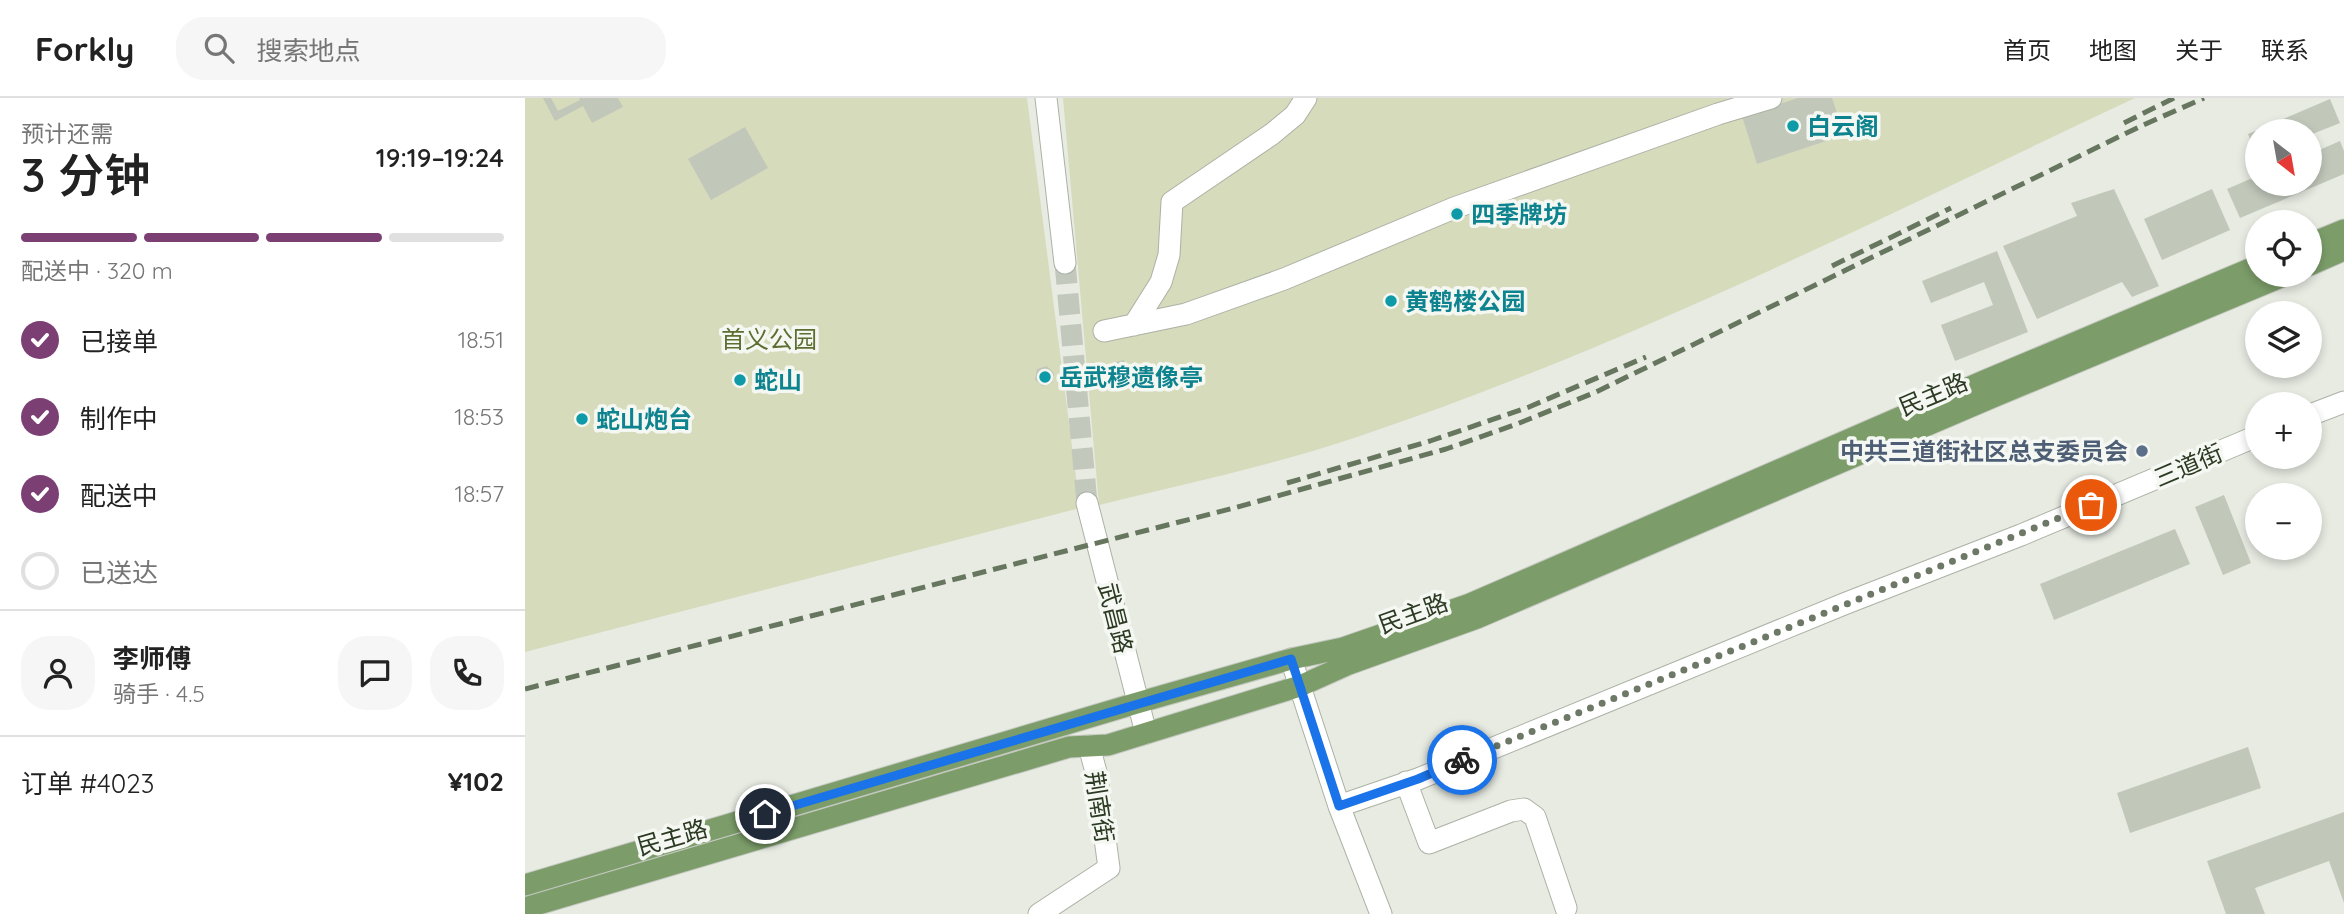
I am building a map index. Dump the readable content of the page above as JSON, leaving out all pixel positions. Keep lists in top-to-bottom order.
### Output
{
  "streets": {
    "main road": ["民主路"],
    "street": ["三道街", "武昌路", "荆南街"]
  },
  "crossings": [
    ["民主路", "武昌路"],
    ["民主路", "荆南街"]
  ],
  "parks": ["首义公园"],
  "places": [
    "白云阁",
    "四季牌坊",
    "黄鹤楼公园",
    "岳武穆遗像亭",
    "蛇山",
    "蛇山炮台",
    "中共三道街社区总支委员会"
  ],
  "north": "bottom right",
  "page": {
    "header": "Forkly",
    "search": "搜索地点",
    "nav": [
      "首页",
      "地图",
      "关于",
      "联系"
    ],
    "heading": ["3 分钟", "预计还需", "19:19–19:24"],
    "panel": [
      "李师傅",
      "骑手 · 4.5",
      "订单 #4023",
      "¥102"
    ],
    "map_buttons": ["+", "−"],
    "bar": "配送中 · 320 m",
    "list": [
      ["已接单", "18:51"],
      ["制作中", "18:53"],
      ["配送中", "18:57"],
      "已送达"
    ]
  }
}
